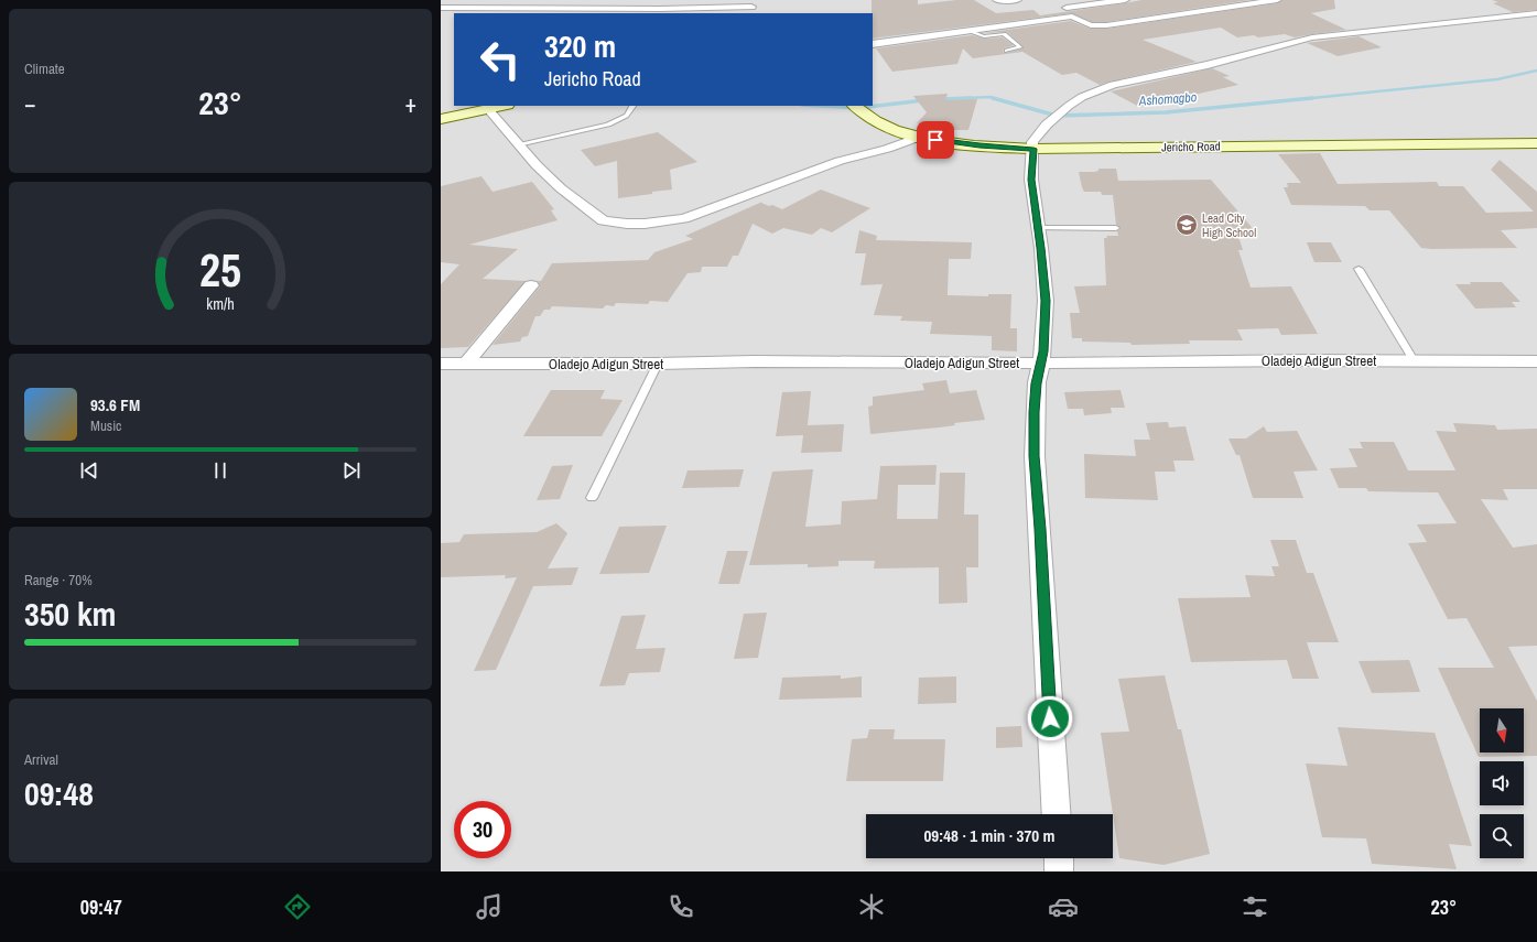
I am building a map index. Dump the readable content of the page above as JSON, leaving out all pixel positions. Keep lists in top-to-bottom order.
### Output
{
  "streets": {
    "street": ["Jericho Road", "Oladejo Adigun Street"]
  },
  "water": ["Ashomagbo"],
  "places": {
    "school or university": ["Lead City High School"]
  },
  "north": "bottom",
  "page": {
    "tile": [
      "Climate",
      ["Range · 70%", "350 km"],
      ["Arrival", "09:48"]
    ],
    "turn": ["320 m", "Jericho Road"],
    "heat": ["−", "23°", "+"],
    "song": ["93.6 FM", "Music"],
    "limit": "30",
    "trip": "09:48 · 1 min · 370 m",
    "tabs": ["09:47", "23°"],
    "gauge": ["25", "km/h"]
  }
}
